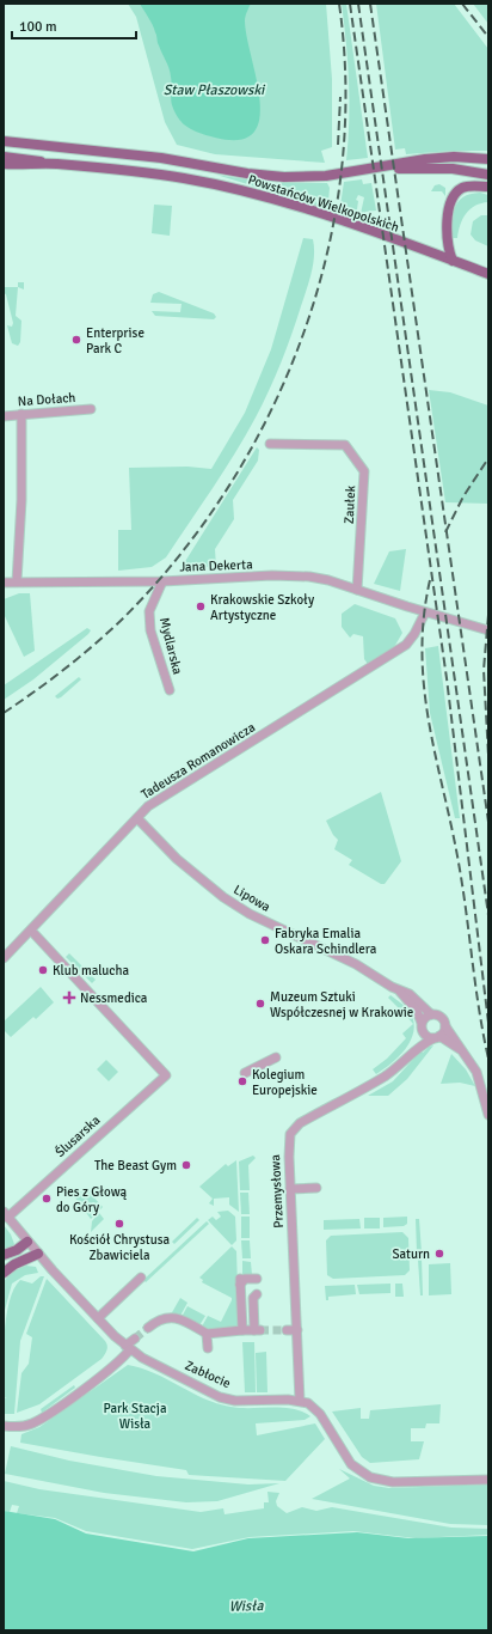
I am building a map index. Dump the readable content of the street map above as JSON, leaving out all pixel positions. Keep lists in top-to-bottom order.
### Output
{
  "streets": {
    "main road": ["Powstańców Wielkopolskich"],
    "street": [
      "Na Dołach",
      "Zaułek",
      "Jana Dekerta",
      "Mydlarska",
      "Tadeusza Romanowicza",
      "Lipowa",
      "Ślusarska",
      "Przemysłowa",
      "Zabłocie"
    ]
  },
  "crossings": [
    ["Zaułek", "Jana Dekerta"],
    ["Jana Dekerta", "Mydlarska"],
    ["Jana Dekerta", "Tadeusza Romanowicza"],
    ["Tadeusza Romanowicza", "Lipowa"],
    ["Lipowa", "Przemysłowa"],
    ["Ślusarska", "Zabłocie"],
    ["Przemysłowa", "Zabłocie"]
  ],
  "water": ["Staw Płaszowski", "Wisła"],
  "parks": ["Park Stacja Wisła"],
  "places": {
    "other": [
      "Enterprise Park C",
      "Krakowskie Szkoły Artystyczne",
      "Fabryka Emalia Oskara Schindlera",
      "Klub malucha",
      "Muzeum Sztuki Współczesnej w Krakowie",
      "Kolegium Europejskie",
      "The Beast Gym",
      "Pies z Głową do Góry",
      "Kościół Chrystusa Zbawiciela",
      "Saturn"
    ],
    "health": ["Nessmedica"]
  },
  "scale_bar": "100 m"
}
